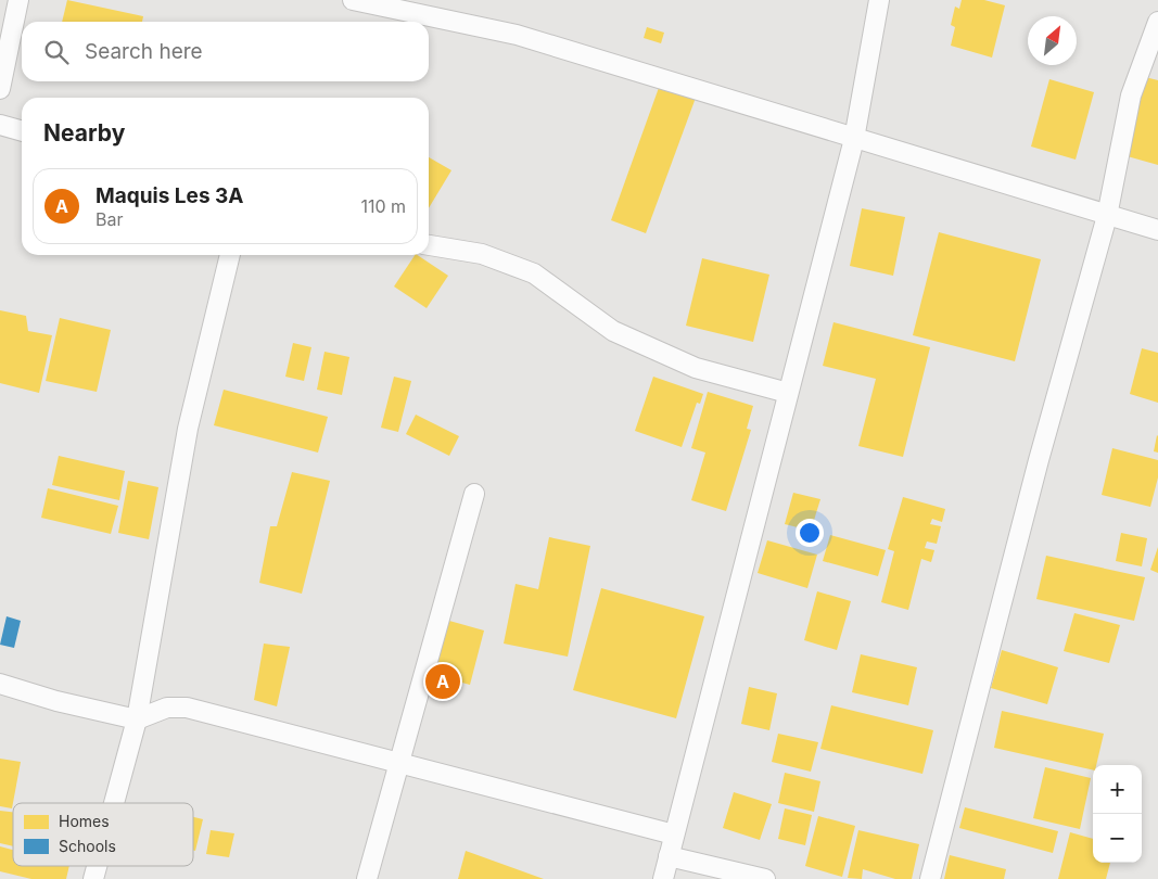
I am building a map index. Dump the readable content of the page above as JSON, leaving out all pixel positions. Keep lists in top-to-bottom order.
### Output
{
  "legend": ["Homes", "Schools"],
  "north": "top right",
  "page": {
    "search": "Search here",
    "heading": "Nearby",
    "list": [
      {
        "mark": "A",
        "name": "Maquis Les 3A",
        "note": "Bar",
        "value": "110 m"
      }
    ],
    "pins": "A",
    "map_buttons": ["+", "−"]
  }
}
